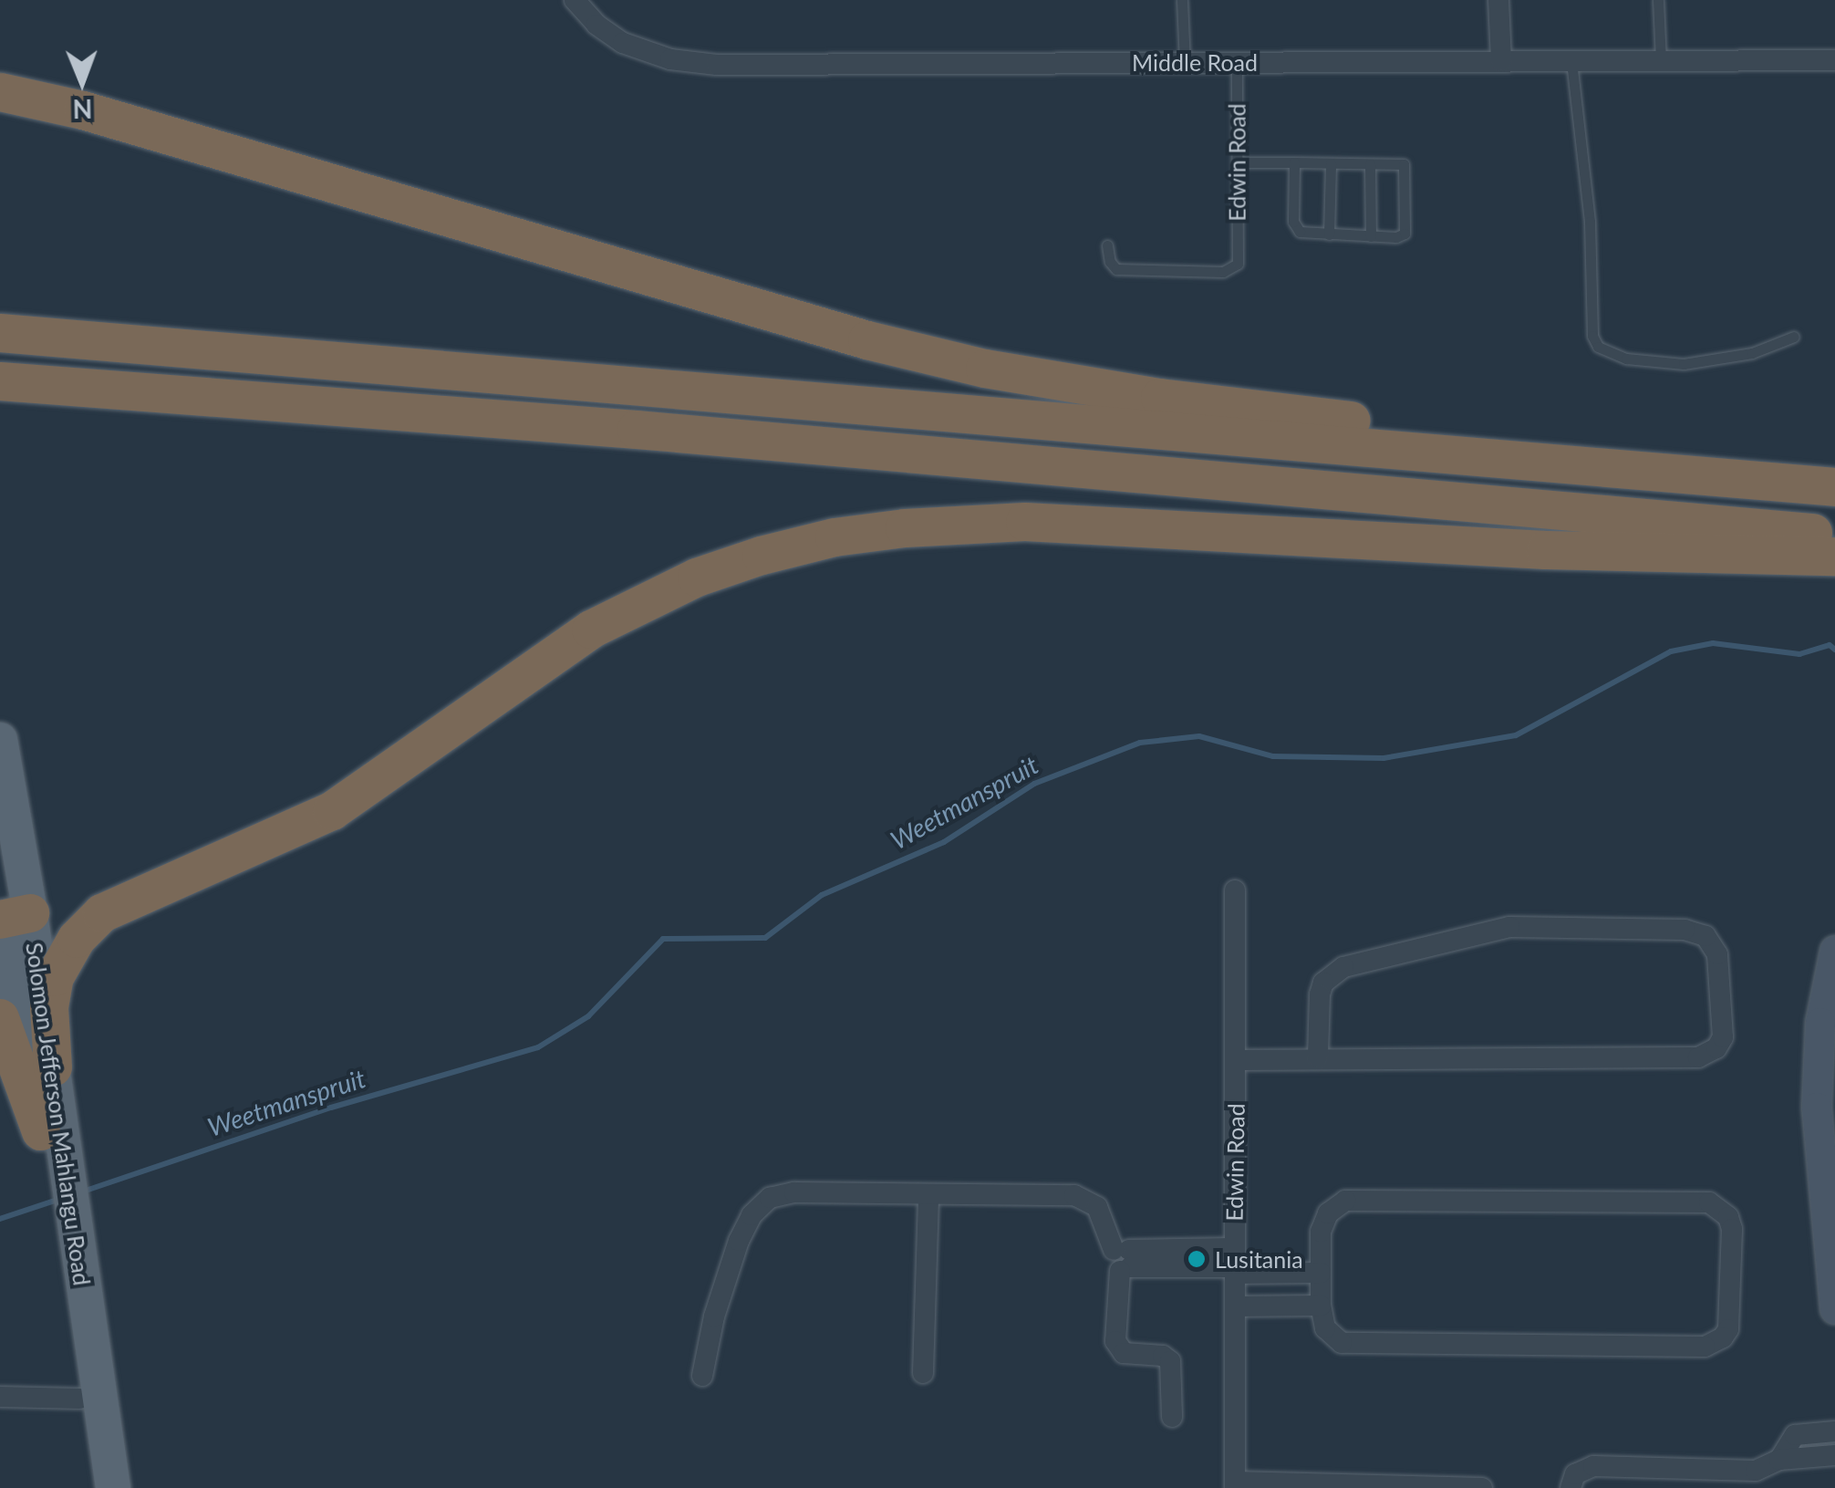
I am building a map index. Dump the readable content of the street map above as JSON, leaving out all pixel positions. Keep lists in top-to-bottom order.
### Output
{
  "streets": {
    "main road": ["Solomon Jefferson Mahlangu Road"],
    "street": ["Middle Road", "Edwin Road"]
  },
  "crossings": [
    ["Middle Road", "Edwin Road"]
  ],
  "water": ["Weetmanspruit"],
  "places": ["Lusitania"],
  "north": "bottom"
}
